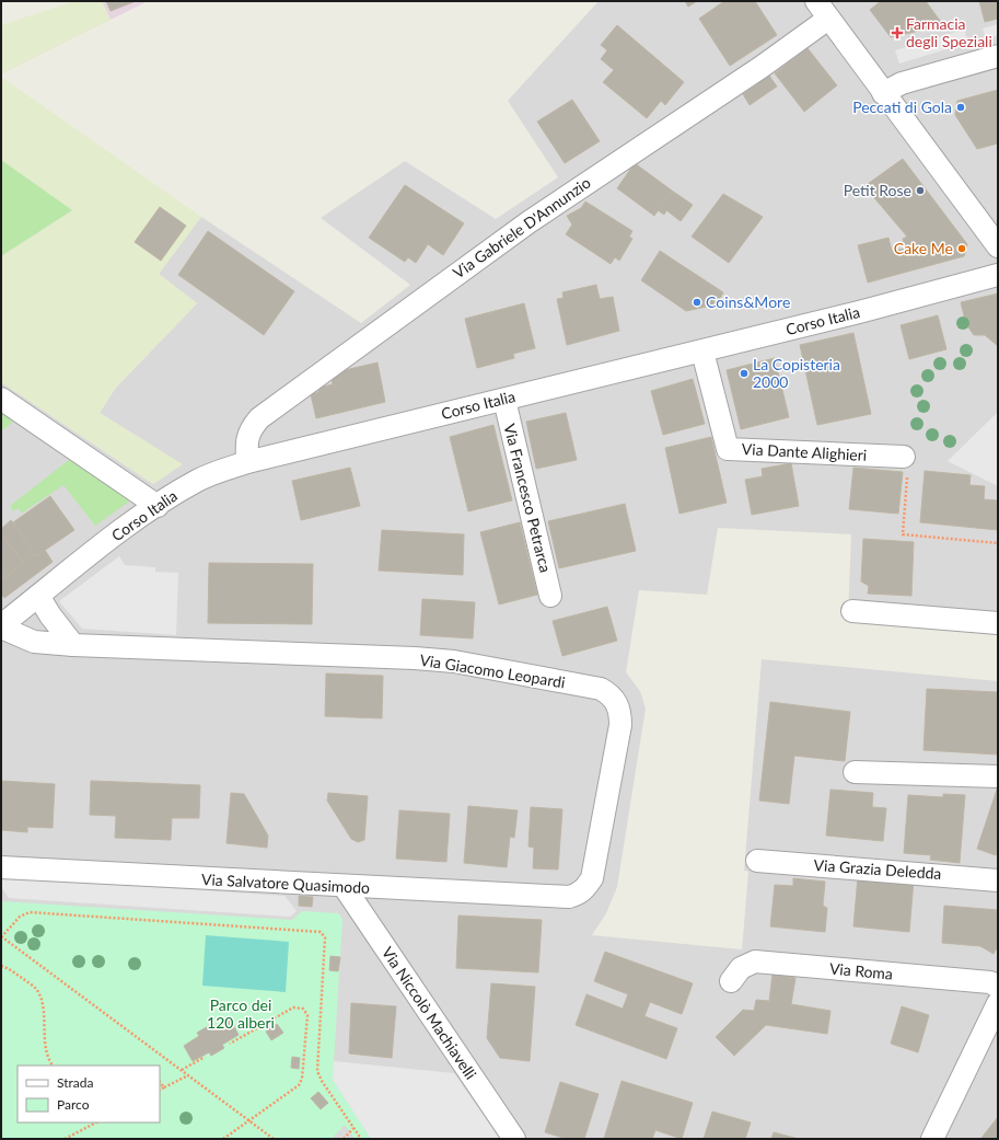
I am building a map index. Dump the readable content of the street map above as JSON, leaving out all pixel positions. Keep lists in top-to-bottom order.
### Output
{
  "streets": {
    "street": [
      "Via Gabriele D'Annunzio",
      "Corso Italia",
      "Via Dante Alighieri",
      "Via Francesco Petrarca",
      "Via Giacomo Leopardi",
      "Via Grazia Deledda",
      "Via Salvatore Quasimodo",
      "Via Roma",
      "Via Niccolò Machiavelli"
    ]
  },
  "crossings": [
    ["Via Gabriele D'Annunzio", "Corso Italia"],
    ["Corso Italia", "Via Dante Alighieri"],
    ["Corso Italia", "Via Francesco Petrarca"],
    ["Corso Italia", "Via Giacomo Leopardi"],
    ["Via Giacomo Leopardi", "Via Salvatore Quasimodo"],
    ["Via Salvatore Quasimodo", "Via Niccolò Machiavelli"]
  ],
  "parks": ["Parco dei 120 alberi"],
  "places": {
    "health": ["Farmacia degli Speziali"],
    "other": [
      "Peccati di Gola",
      "Petit Rose",
      "Cake Me",
      "Coins&More",
      "La Copisteria 2000"
    ]
  },
  "legend": ["Strada", "Parco"]
}
